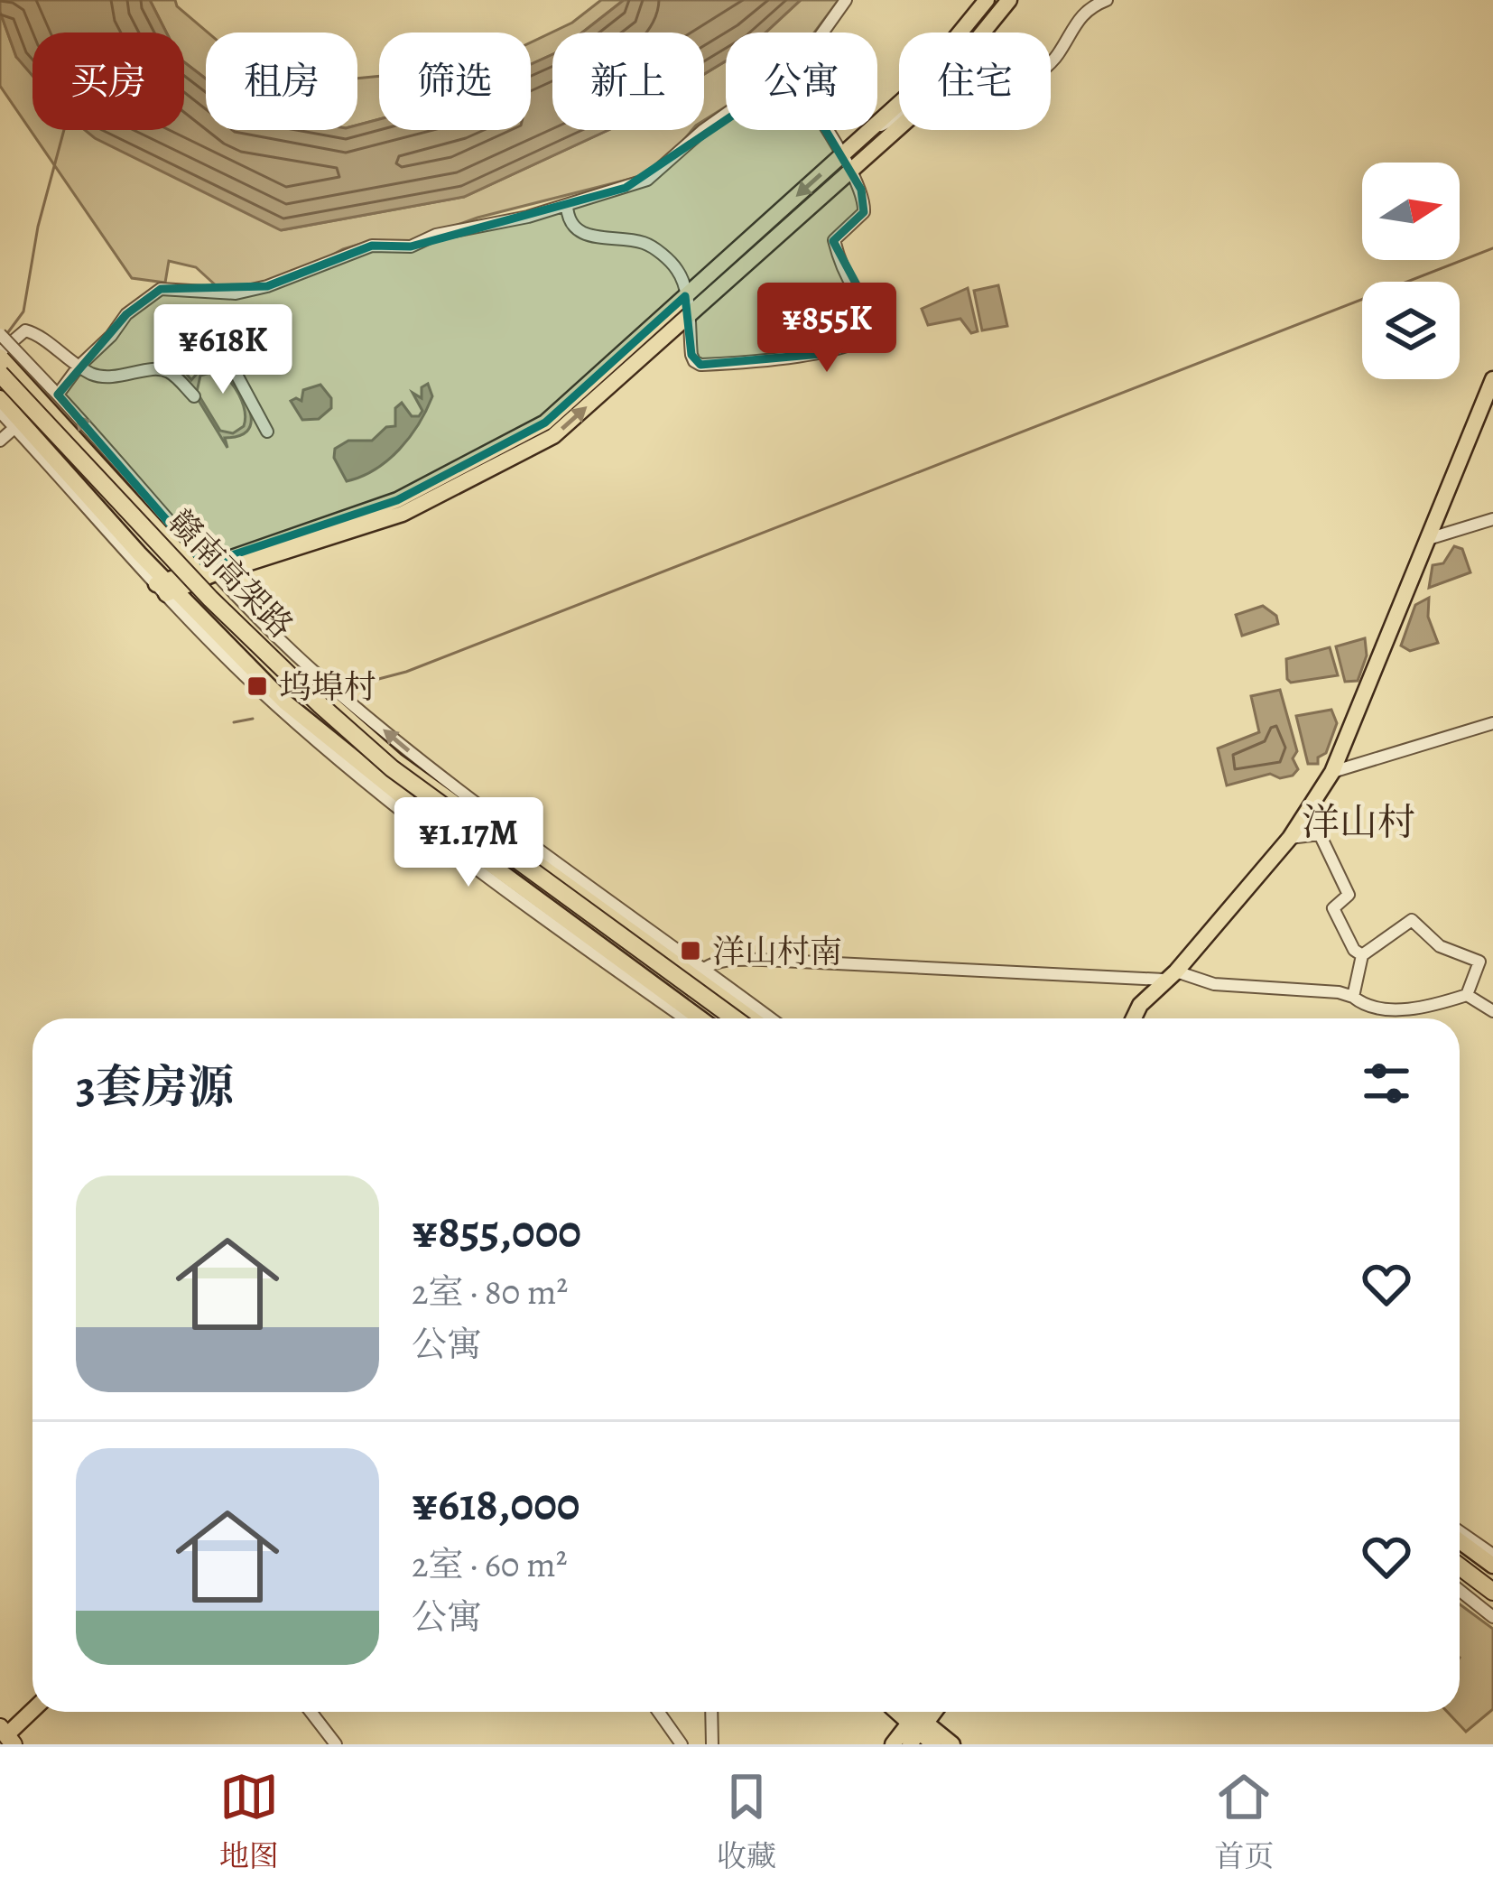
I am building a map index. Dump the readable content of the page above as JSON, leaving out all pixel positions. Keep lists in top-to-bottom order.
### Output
{
  "streets": {
    "highway": ["赣南高架路"]
  },
  "districts": ["洋山村"],
  "places": {
    "transit": ["坞埠村", "洋山村南"]
  },
  "north": "right",
  "page": {
    "chip": [
      "买房",
      "租房",
      "筛选",
      "新上",
      "公寓",
      "住宅"
    ],
    "price": ["¥855K", "¥618K", "¥1.17M"],
    "heading": "3套房源",
    "list": [
      {
        "name": "¥855,000",
        "note": "2室 · 80 m² · 公寓"
      },
      {
        "name": "¥618,000",
        "note": "2室 · 60 m² · 公寓"
      }
    ],
    "tabs": ["地图", "收藏", "首页"]
  }
}
